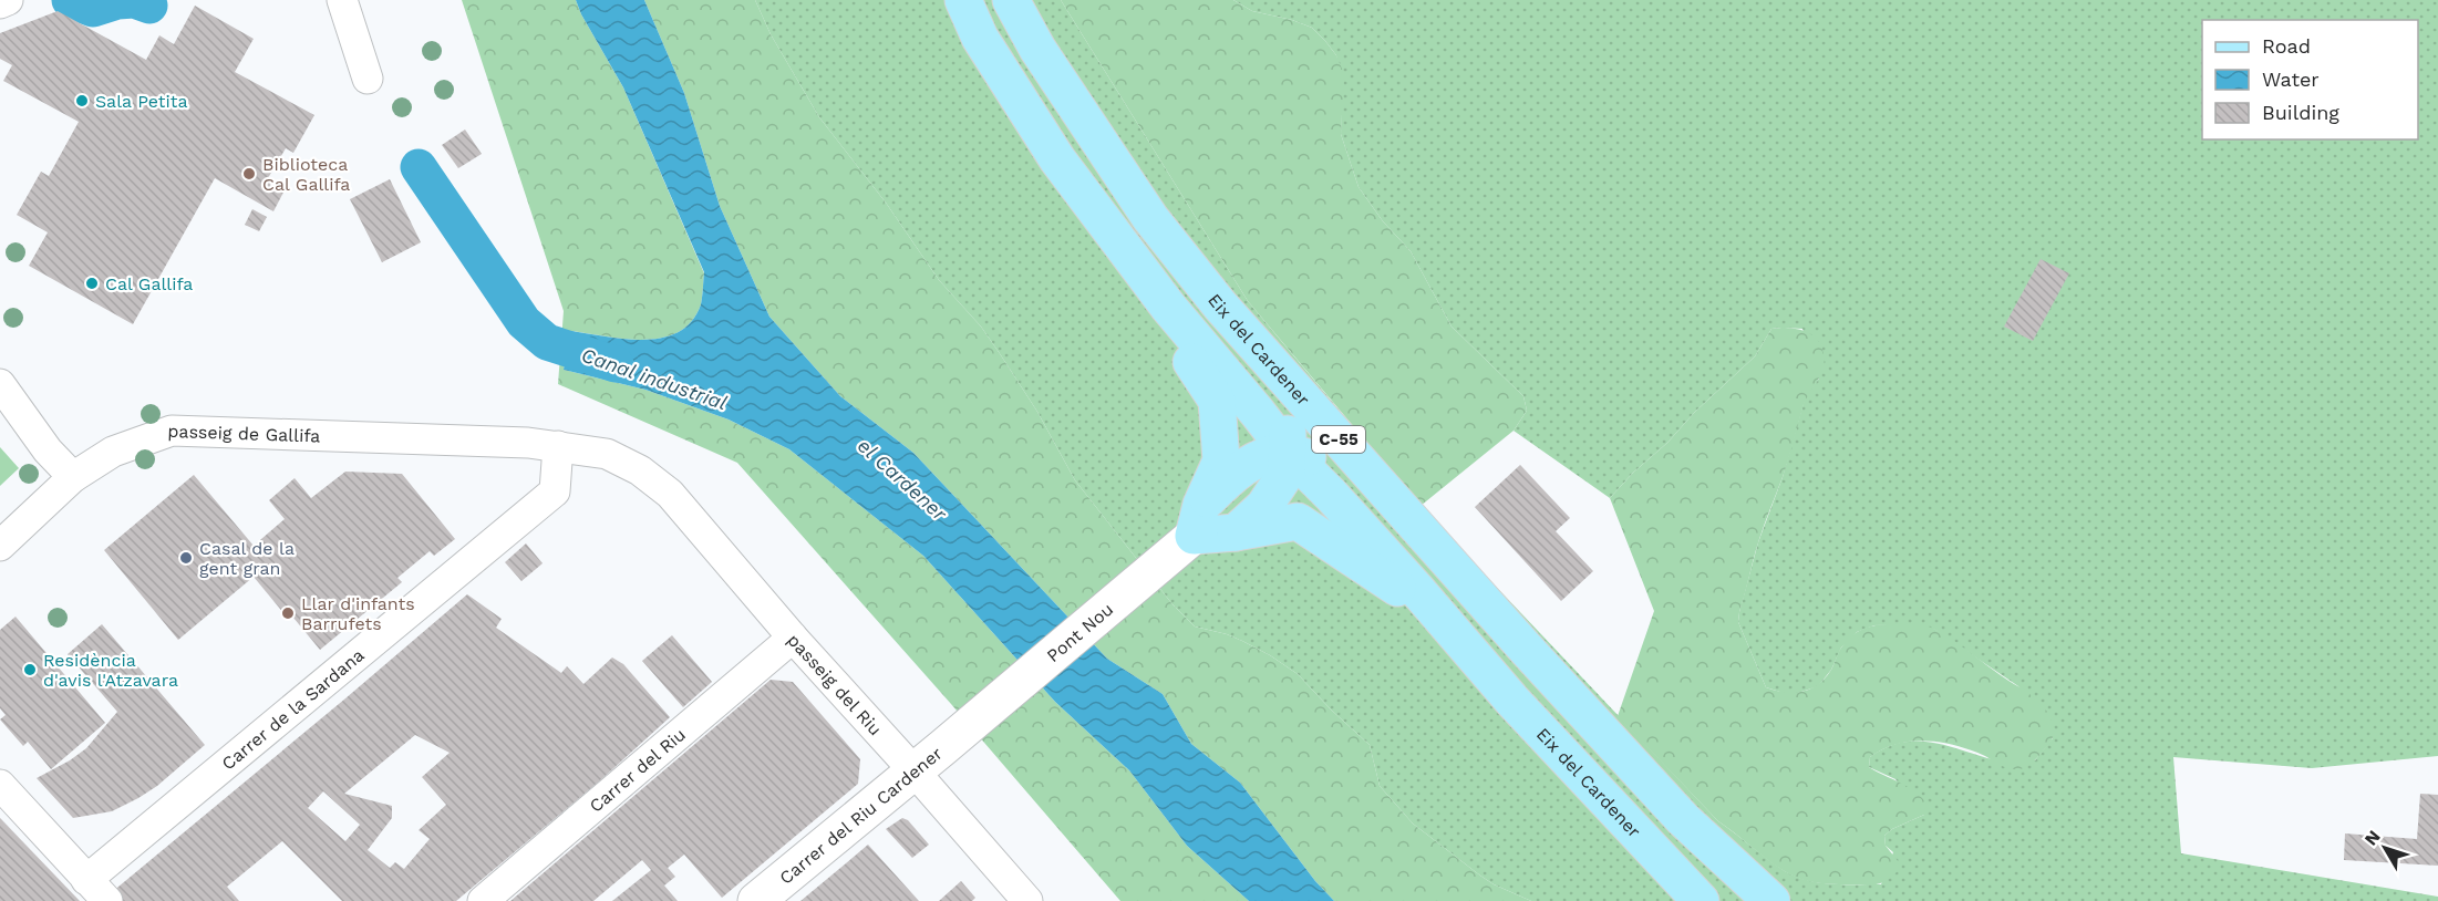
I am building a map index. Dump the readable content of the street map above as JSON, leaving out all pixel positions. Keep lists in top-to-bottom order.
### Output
{
  "streets": {
    "main road": ["Eix del Cardener", "C-55"],
    "street": [
      "passeig de Gallifa",
      "Pont Nou",
      "passeig del Riu",
      "Carrer de la Sardana",
      "Carrer del Riu",
      "Carrer del Riu Cardener"
    ]
  },
  "crossings": [
    ["Eix del Cardener", "C-55"],
    ["Eix del Cardener", "Pont Nou"],
    ["passeig de Gallifa", "passeig del Riu"],
    ["passeig de Gallifa", "Carrer de la Sardana"],
    ["C-55", "Pont Nou"],
    ["Pont Nou", "Carrer del Riu Cardener"],
    ["passeig del Riu", "Carrer de la Sardana"],
    ["passeig del Riu", "Carrer del Riu"],
    ["passeig del Riu", "Carrer del Riu Cardener"]
  ],
  "water": ["Canal industrial", "el Cardener"],
  "places": [
    "Sala Petita",
    "Biblioteca Cal Gallifa",
    "Cal Gallifa",
    "Casal de la gent gran",
    "Llar d'infants Barrufets",
    "Residència d'avis l'Atzavara"
  ],
  "legend": ["Road", "Water", "Building"],
  "north": "top left"
}
